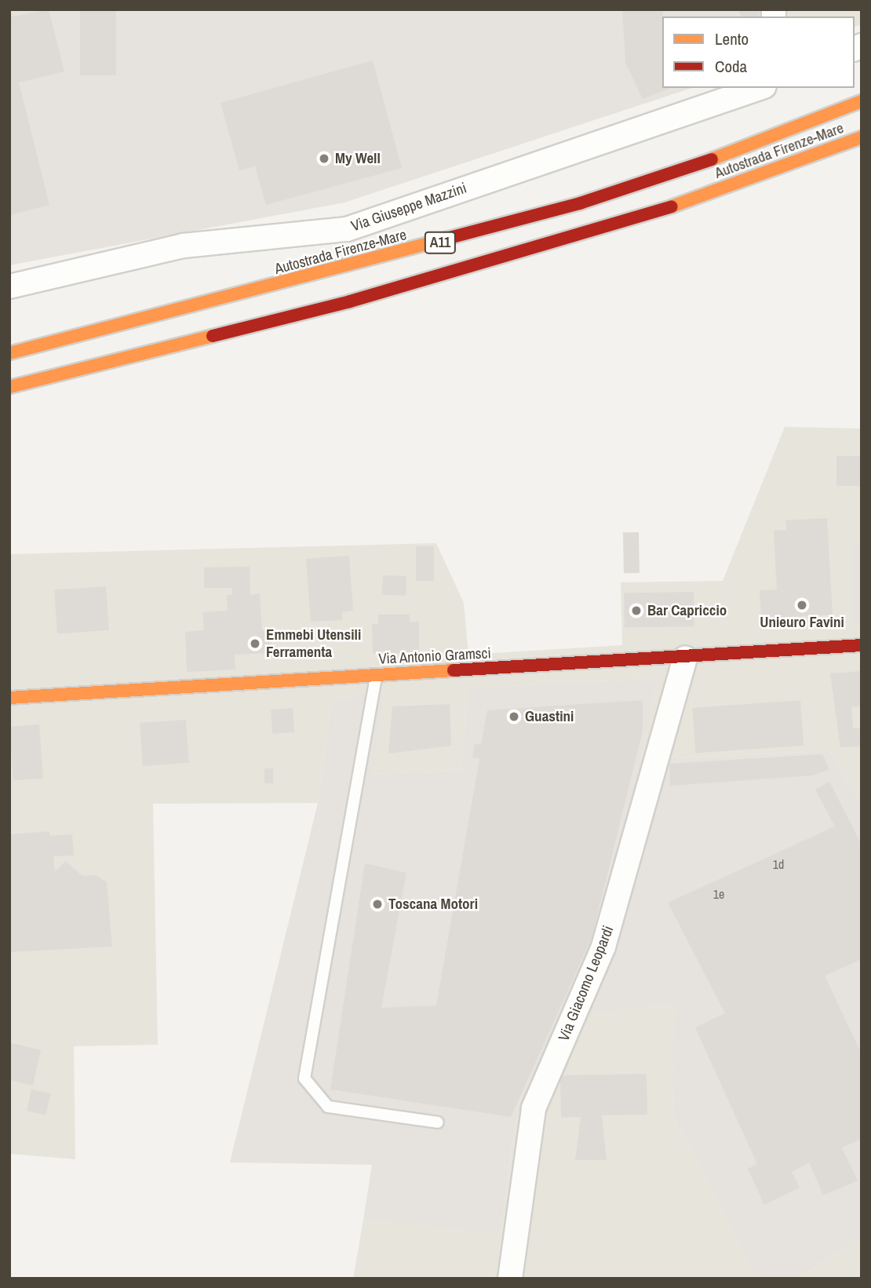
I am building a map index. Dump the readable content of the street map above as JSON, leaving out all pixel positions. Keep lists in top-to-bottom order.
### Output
{
  "streets": {
    "main road": ["Autostrada Firenze-Mare", "A11", "Via Antonio Gramsci"],
    "street": ["Via Giuseppe Mazzini", "Via Giacomo Leopardi"]
  },
  "crossings": [
    ["Via Antonio Gramsci", "Via Giacomo Leopardi"]
  ],
  "places": [
    "My Well",
    "Unieuro Favini",
    "Bar Capriccio",
    "Emmebi Utensili Ferramenta",
    "Guastini",
    "Toscana Motori"
  ],
  "house_numbers": ["1d", "1e"],
  "legend": ["Lento", "Coda"]
}
